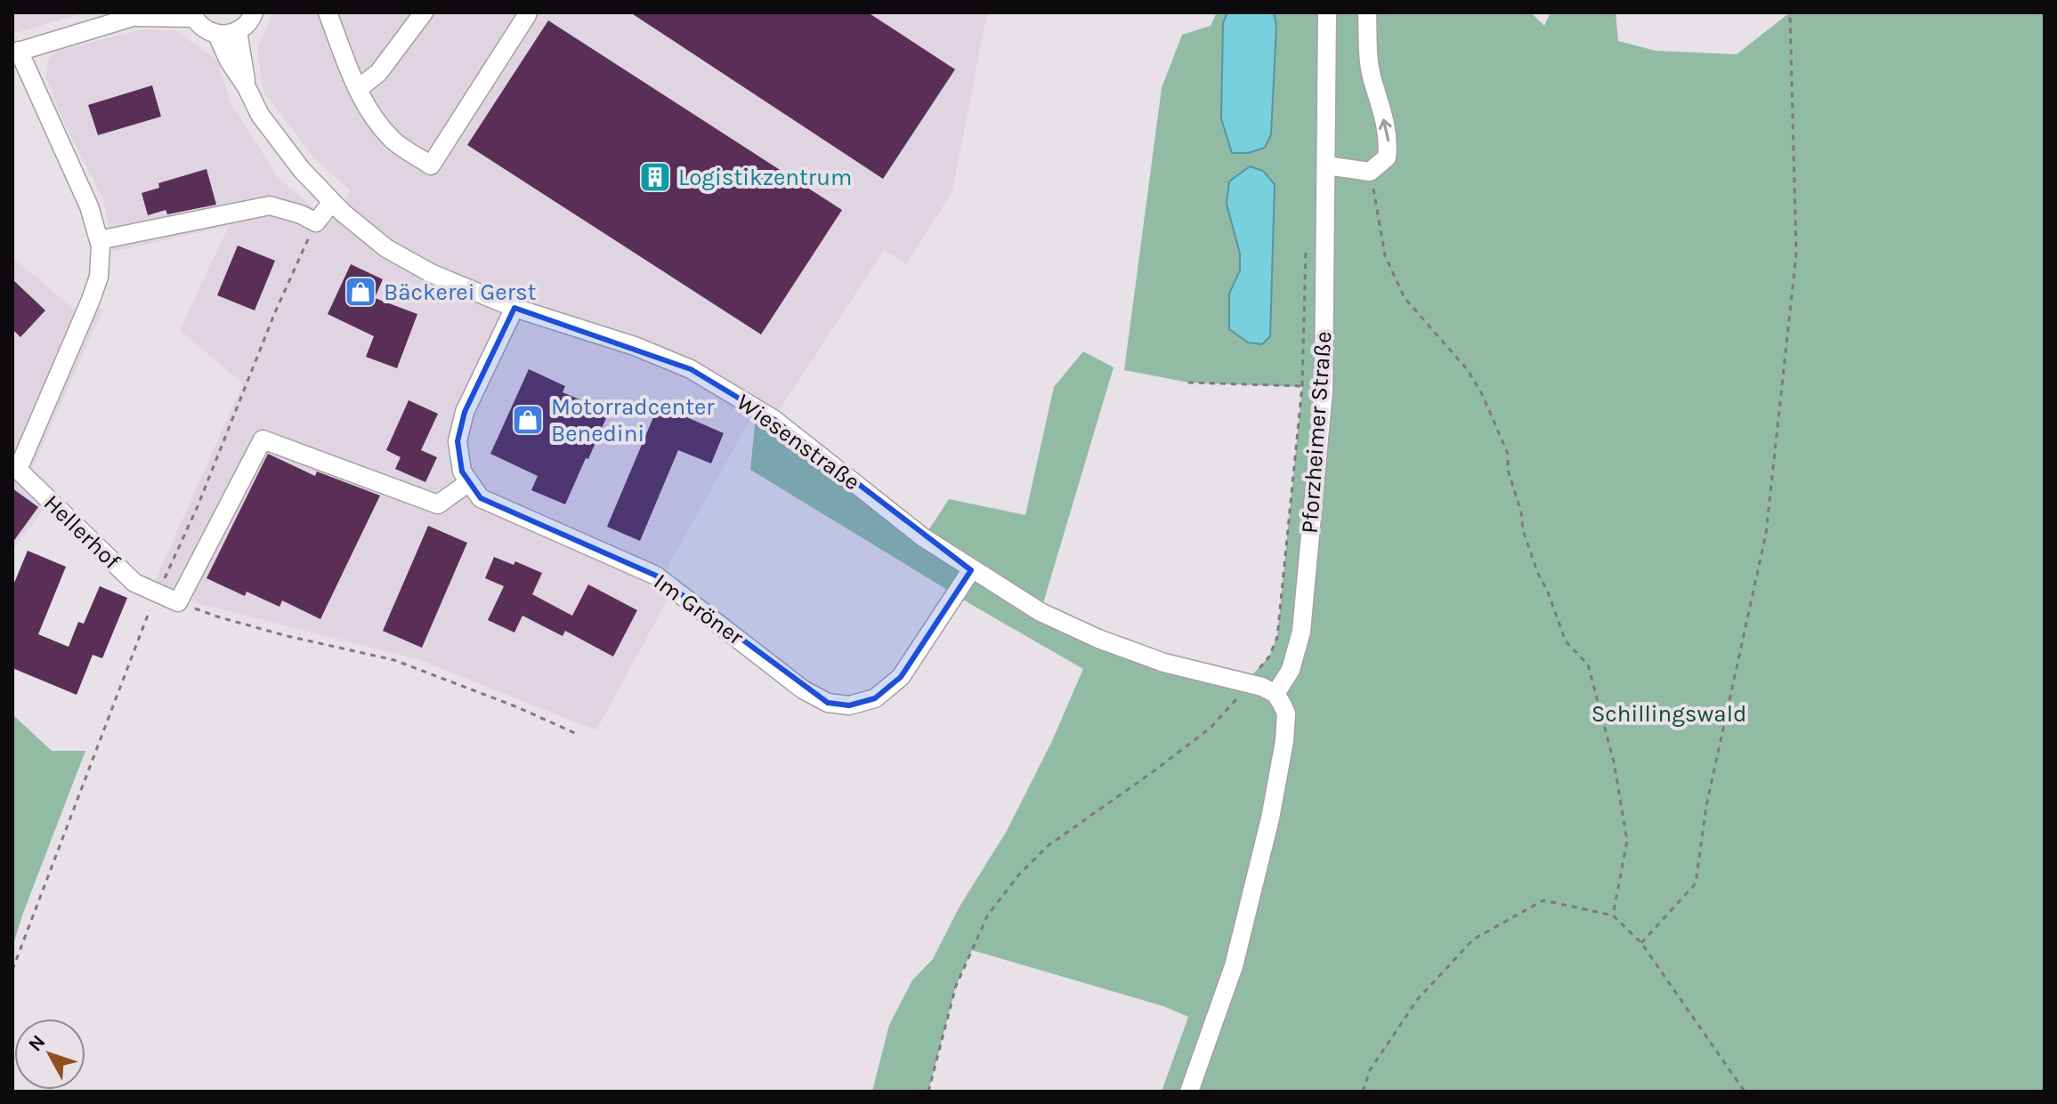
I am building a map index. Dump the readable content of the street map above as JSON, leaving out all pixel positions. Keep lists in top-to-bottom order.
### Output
{
  "streets": {
    "street": [
      "Pforzheimer Straße",
      "Wiesenstraße",
      "Hellerhof",
      "Im Gröner"
    ]
  },
  "crossings": [
    ["Pforzheimer Straße", "Wiesenstraße"],
    ["Wiesenstraße", "Im Gröner"]
  ],
  "parks": ["Schillingswald"],
  "places": {
    "building": ["Logistikzentrum"],
    "shop": ["Bäckerei Gerst", "Motorradcenter Benedini"]
  },
  "north": "top left"
}
